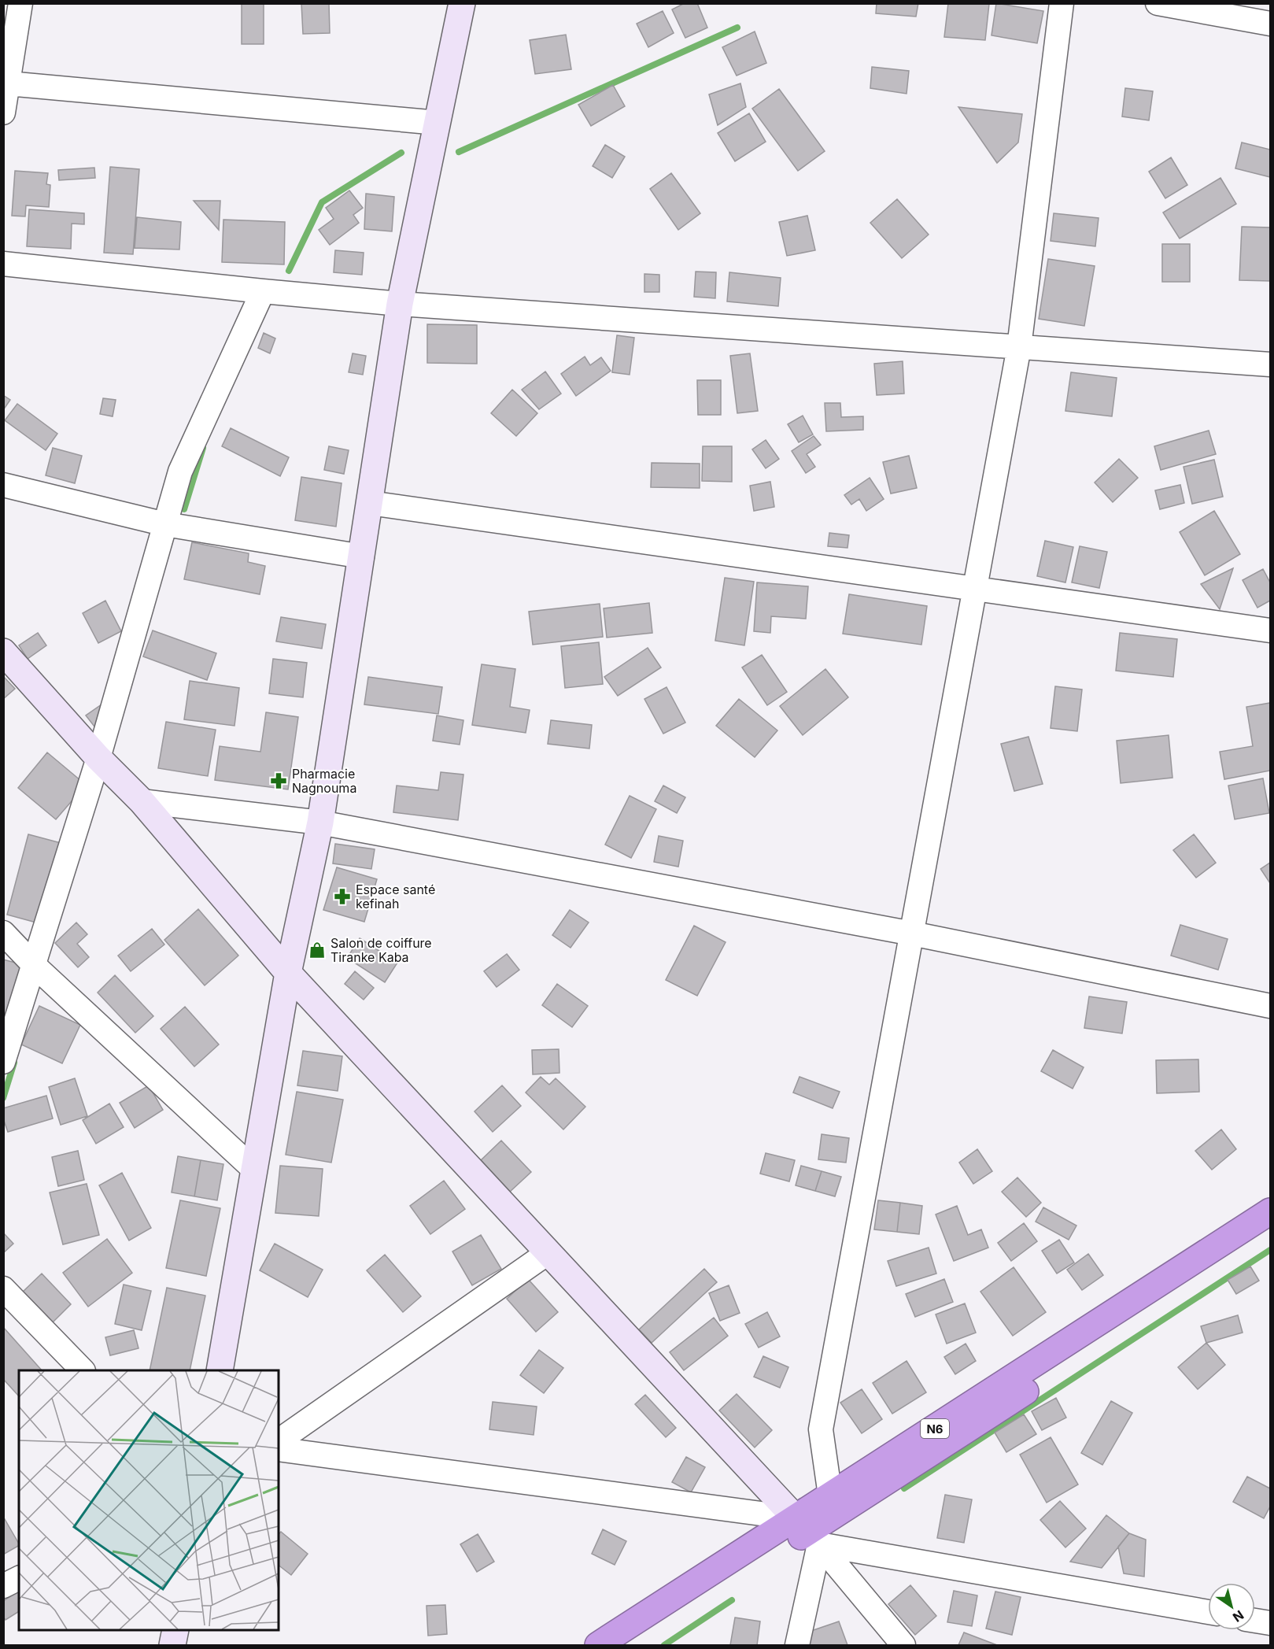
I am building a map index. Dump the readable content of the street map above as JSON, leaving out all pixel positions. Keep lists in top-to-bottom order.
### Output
{
  "streets": {
    "highway": ["N6"]
  },
  "places": {
    "pharmacy": ["Pharmacie Nagnouma", "Espace santé kefinah"],
    "shop": ["Salon de coiffure Tiranke Kaba"]
  },
  "north": "bottom right"
}
